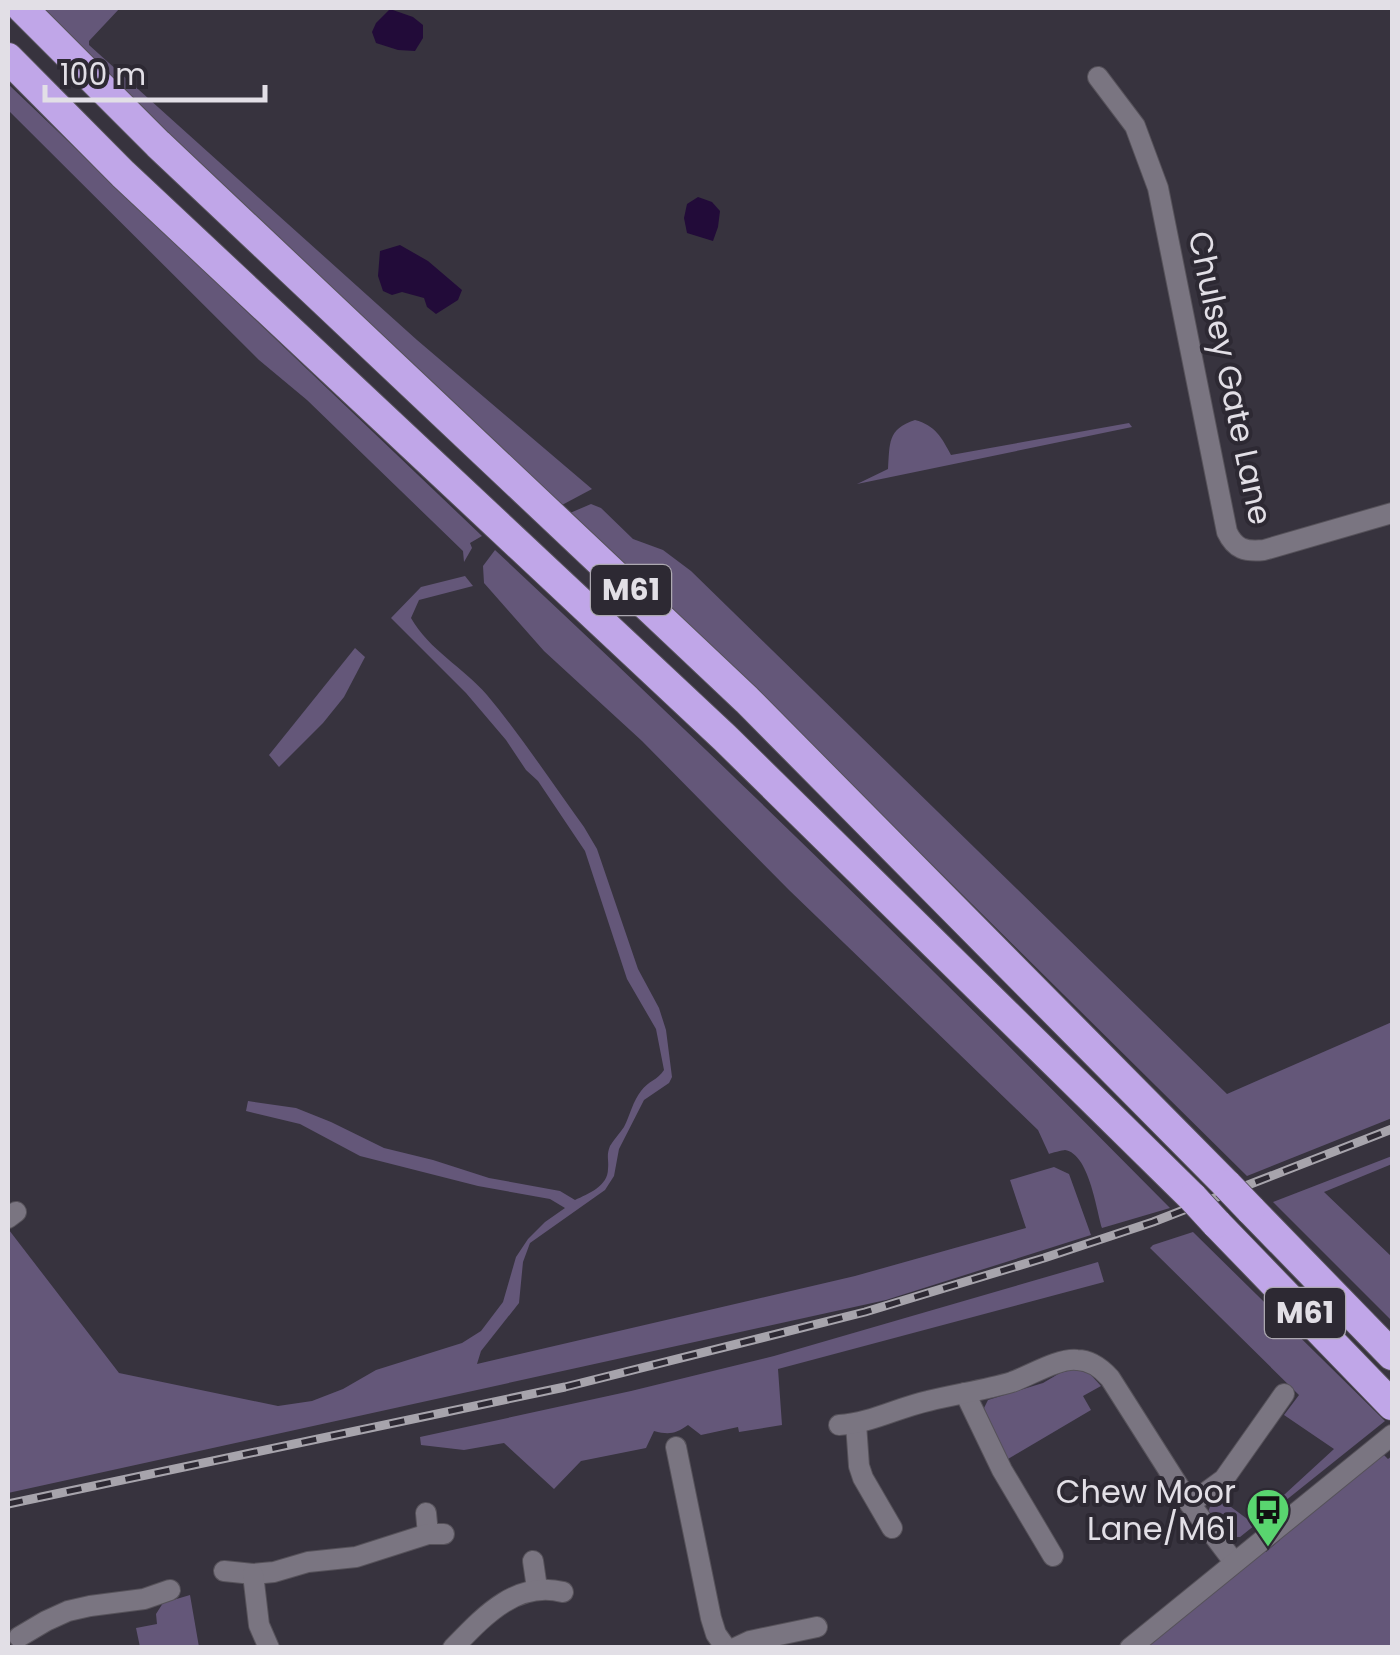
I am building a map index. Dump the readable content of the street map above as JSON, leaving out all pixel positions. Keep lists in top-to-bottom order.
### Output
{
  "streets": {
    "highway": ["M61"],
    "street": ["Chulsey Gate Lane"]
  },
  "places": {
    "bus stop": ["Chew Moor Lane/M61"]
  },
  "scale_bar": "100 m"
}
